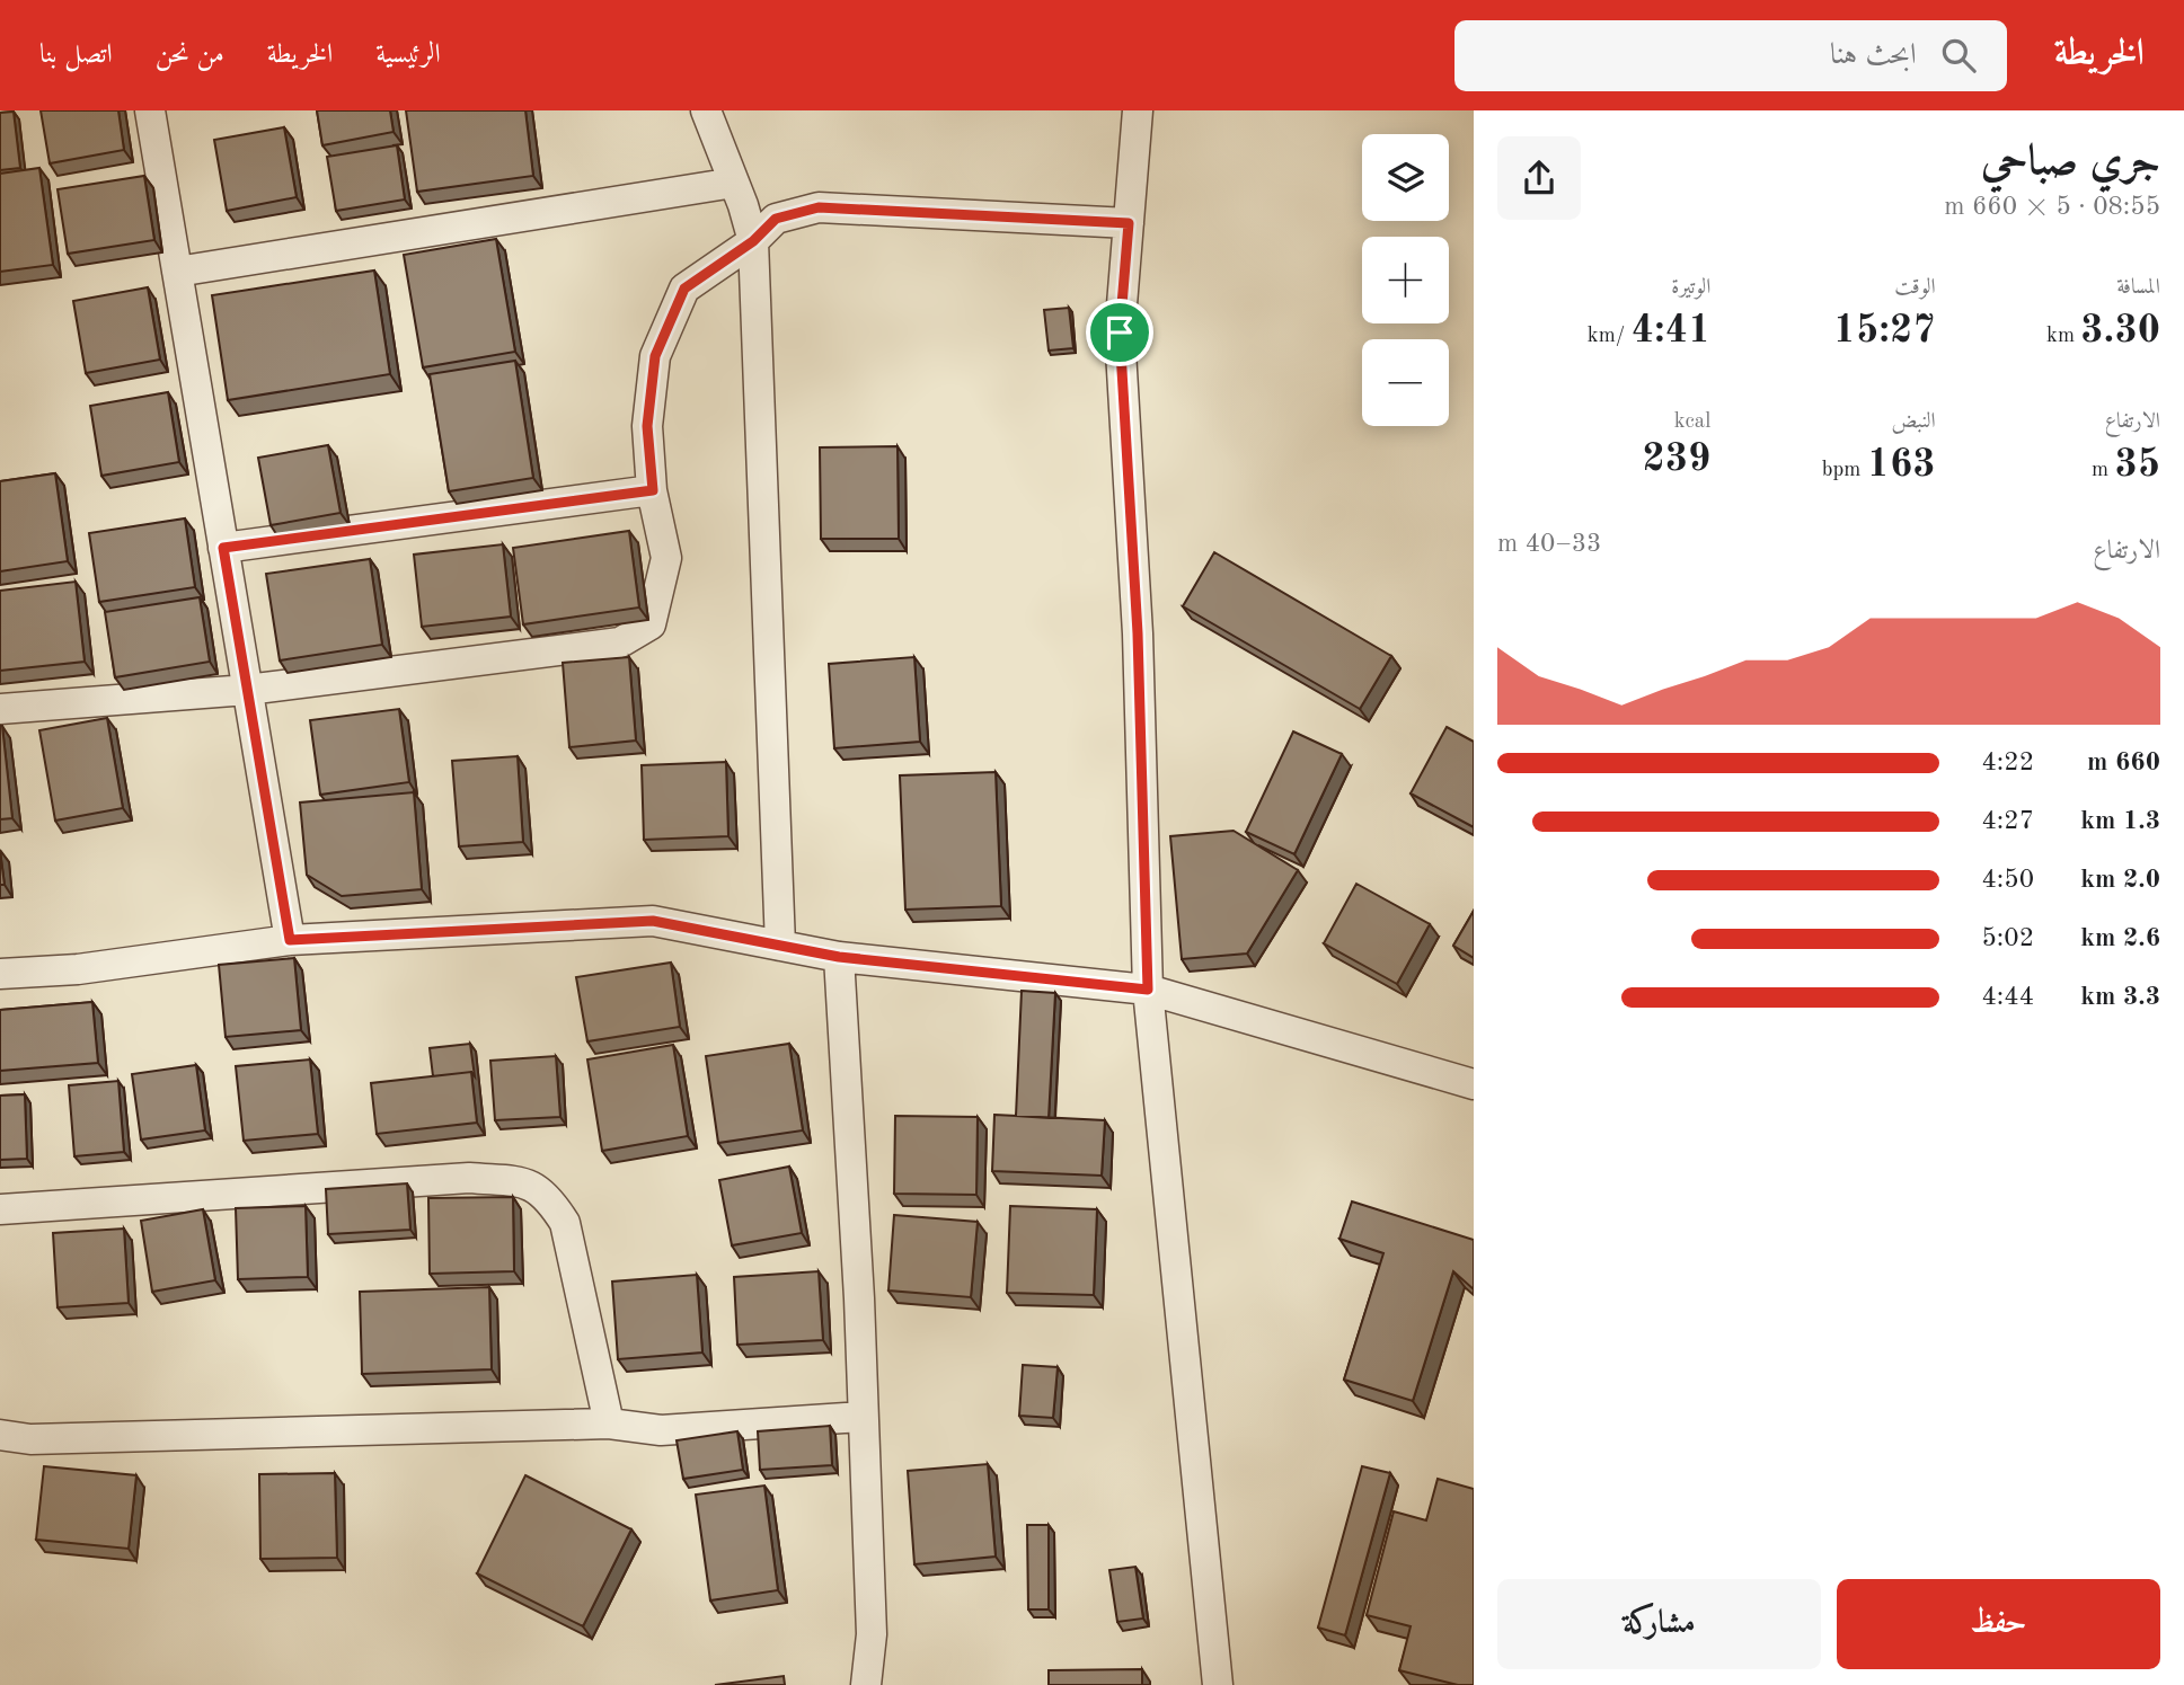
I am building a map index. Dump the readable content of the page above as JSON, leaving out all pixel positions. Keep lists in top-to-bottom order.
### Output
{
  "page": {
    "header": "الخريطة",
    "search": "ابحث هنا",
    "nav": [
      "الرئيسية",
      "الخريطة",
      "من نحن",
      "اتصل بنا"
    ],
    "heading": ["جري صباحي", "08:55 · 5 × 660 m"],
    "map_buttons": ["+", "−"],
    "stats": [
      ["المسافة", "3.30 km"],
      ["الوقت", "15:27"],
      ["الوتيرة", "4:41 /km"],
      ["الارتفاع", "35 m"],
      ["النبض", "163 bpm"],
      ["kcal", "239"]
    ],
    "chart": ["الارتفاع", "33–40 m"],
    "list": [
      {
        "name": "660 m",
        "note": "4:22"
      },
      {
        "name": "1.3 km",
        "note": "4:27"
      },
      {
        "name": "2.0 km",
        "note": "4:50"
      },
      {
        "name": "2.6 km",
        "note": "5:02"
      },
      {
        "name": "3.3 km",
        "note": "4:44"
      }
    ],
    "buttons": ["حفظ", "مشاركة"]
  }
}
